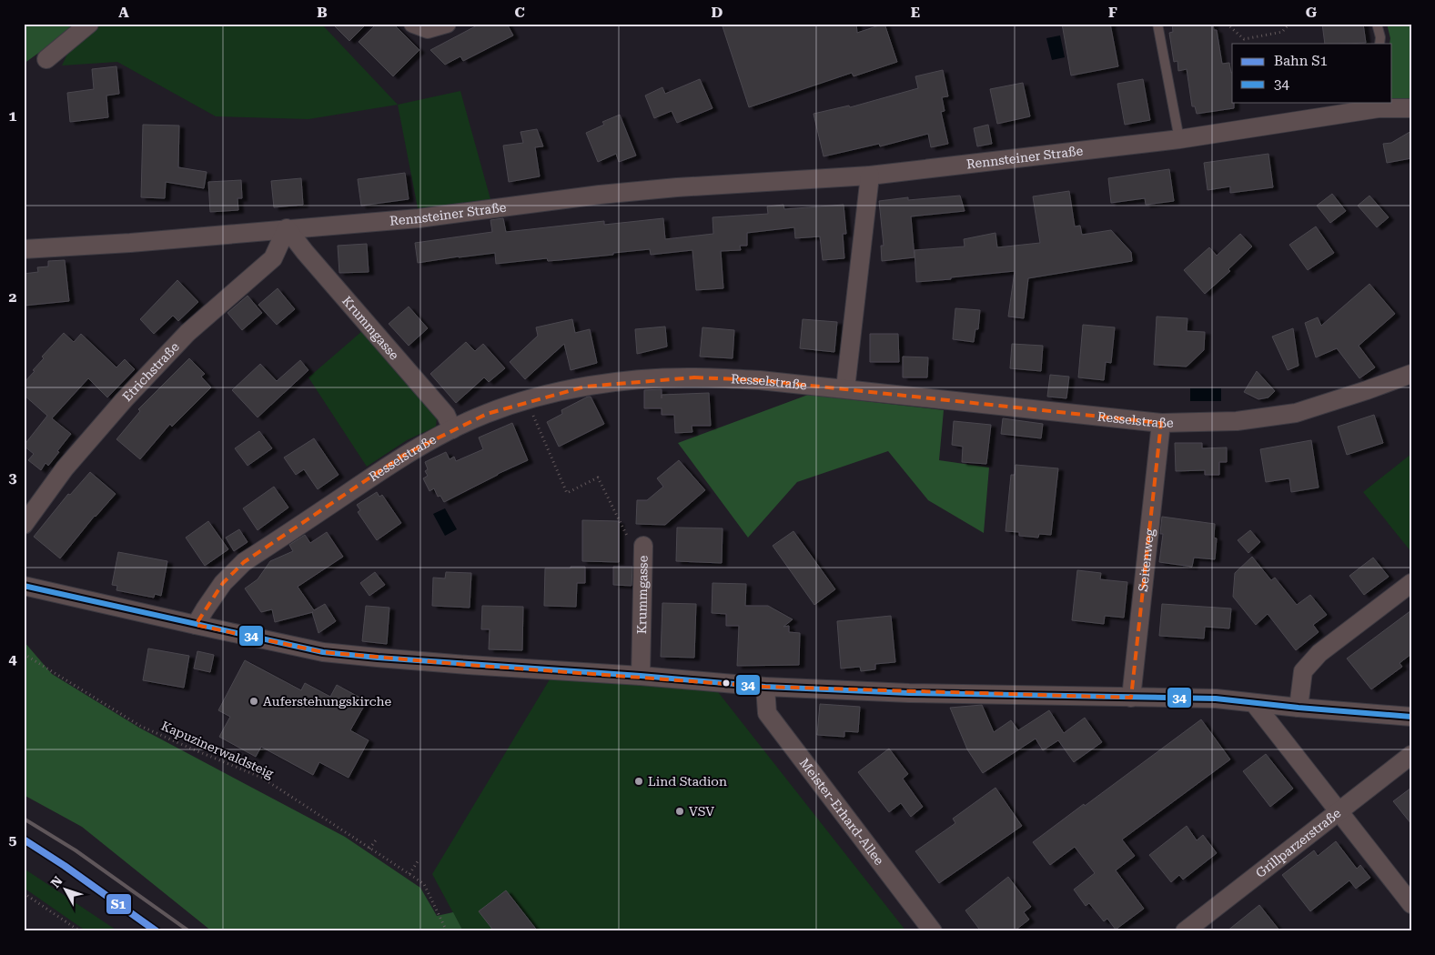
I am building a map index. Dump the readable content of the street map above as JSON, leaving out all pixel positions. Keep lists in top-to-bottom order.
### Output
{
  "streets": {
    "street": [
      "Rennsteiner Straße",
      "Krummgasse",
      "Etrichstraße",
      "Resselstraße",
      "Seitenweg",
      "Meister-Erhard-Allee",
      "Grillparzerstraße"
    ],
    "path": ["Kapuzinerwaldsteig"]
  },
  "crossings": [
    ["Rennsteiner Straße", "Krummgasse"],
    ["Rennsteiner Straße", "Etrichstraße"],
    ["Krummgasse", "Etrichstraße"],
    ["Krummgasse", "Resselstraße"],
    ["Resselstraße", "Seitenweg"]
  ],
  "places": ["Auferstehungskirche", "Lind Stadion", "VSV"],
  "lines": ["transit line 34", "rail line S1"],
  "legend": ["Bahn S1", "34"],
  "north": "top left",
  "grid": {
    "columns": [
      "A",
      "B",
      "C",
      "D",
      "E",
      "F",
      "G"
    ],
    "rows": [
      "1",
      "2",
      "3",
      "4",
      "5"
    ]
  }
}
